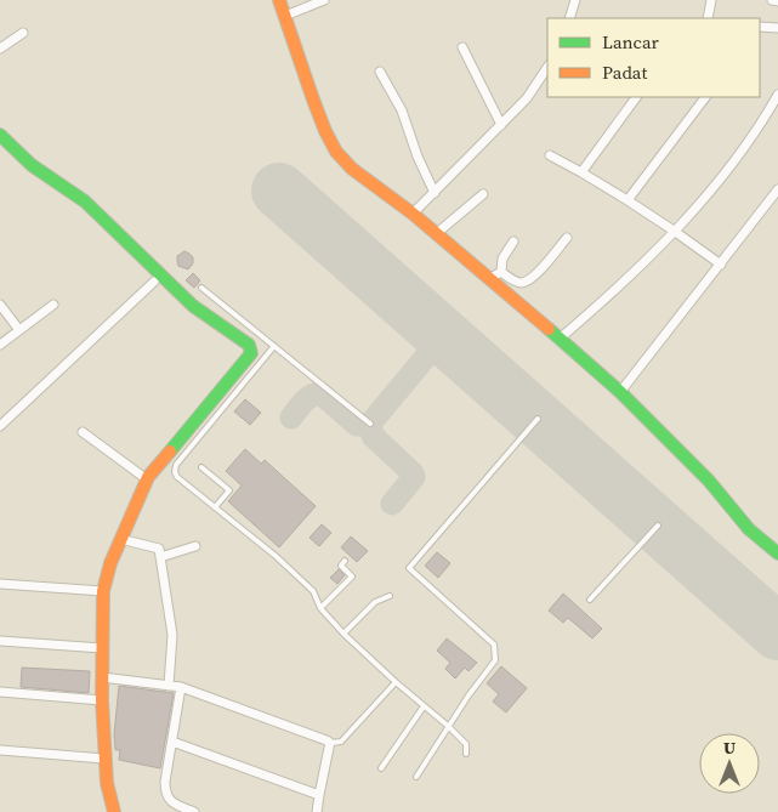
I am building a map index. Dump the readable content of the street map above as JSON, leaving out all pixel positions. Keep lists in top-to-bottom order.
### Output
{
  "legend": ["Lancar", "Padat"],
  "north": "top"
}
